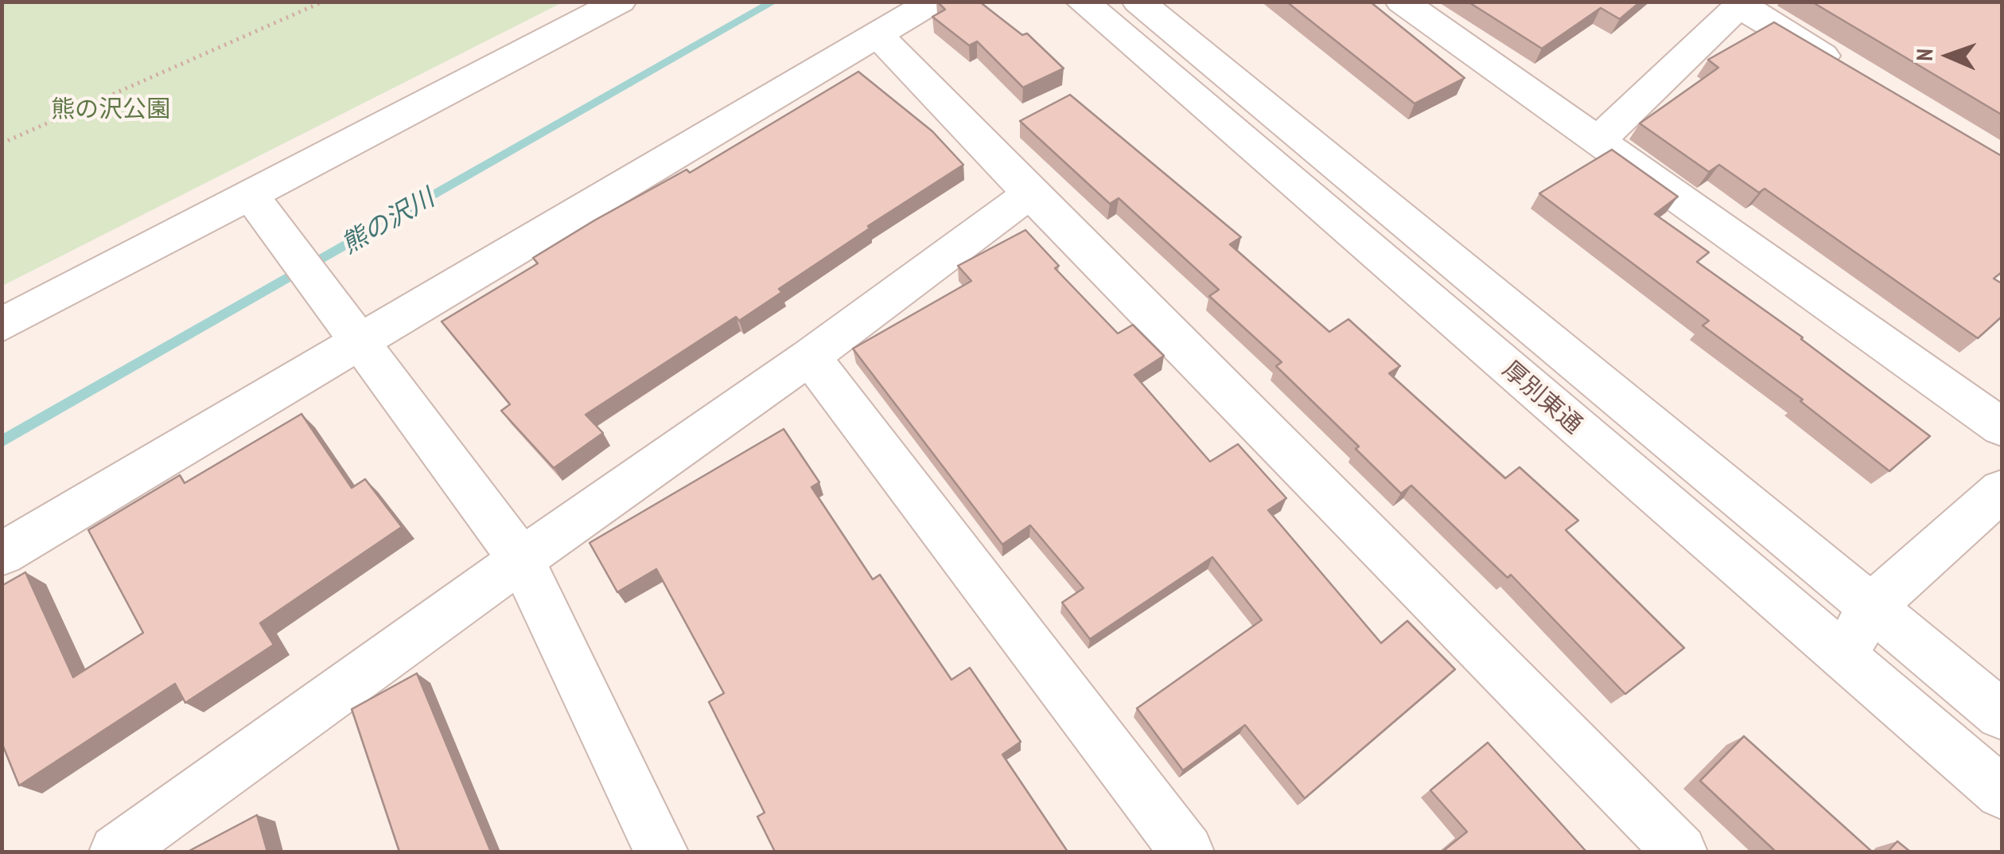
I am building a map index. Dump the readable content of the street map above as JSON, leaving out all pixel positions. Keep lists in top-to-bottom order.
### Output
{
  "streets": {
    "street": ["厚別東通"]
  },
  "water": ["熊の沢川"],
  "parks": ["熊の沢公園"],
  "north": "left"
}
